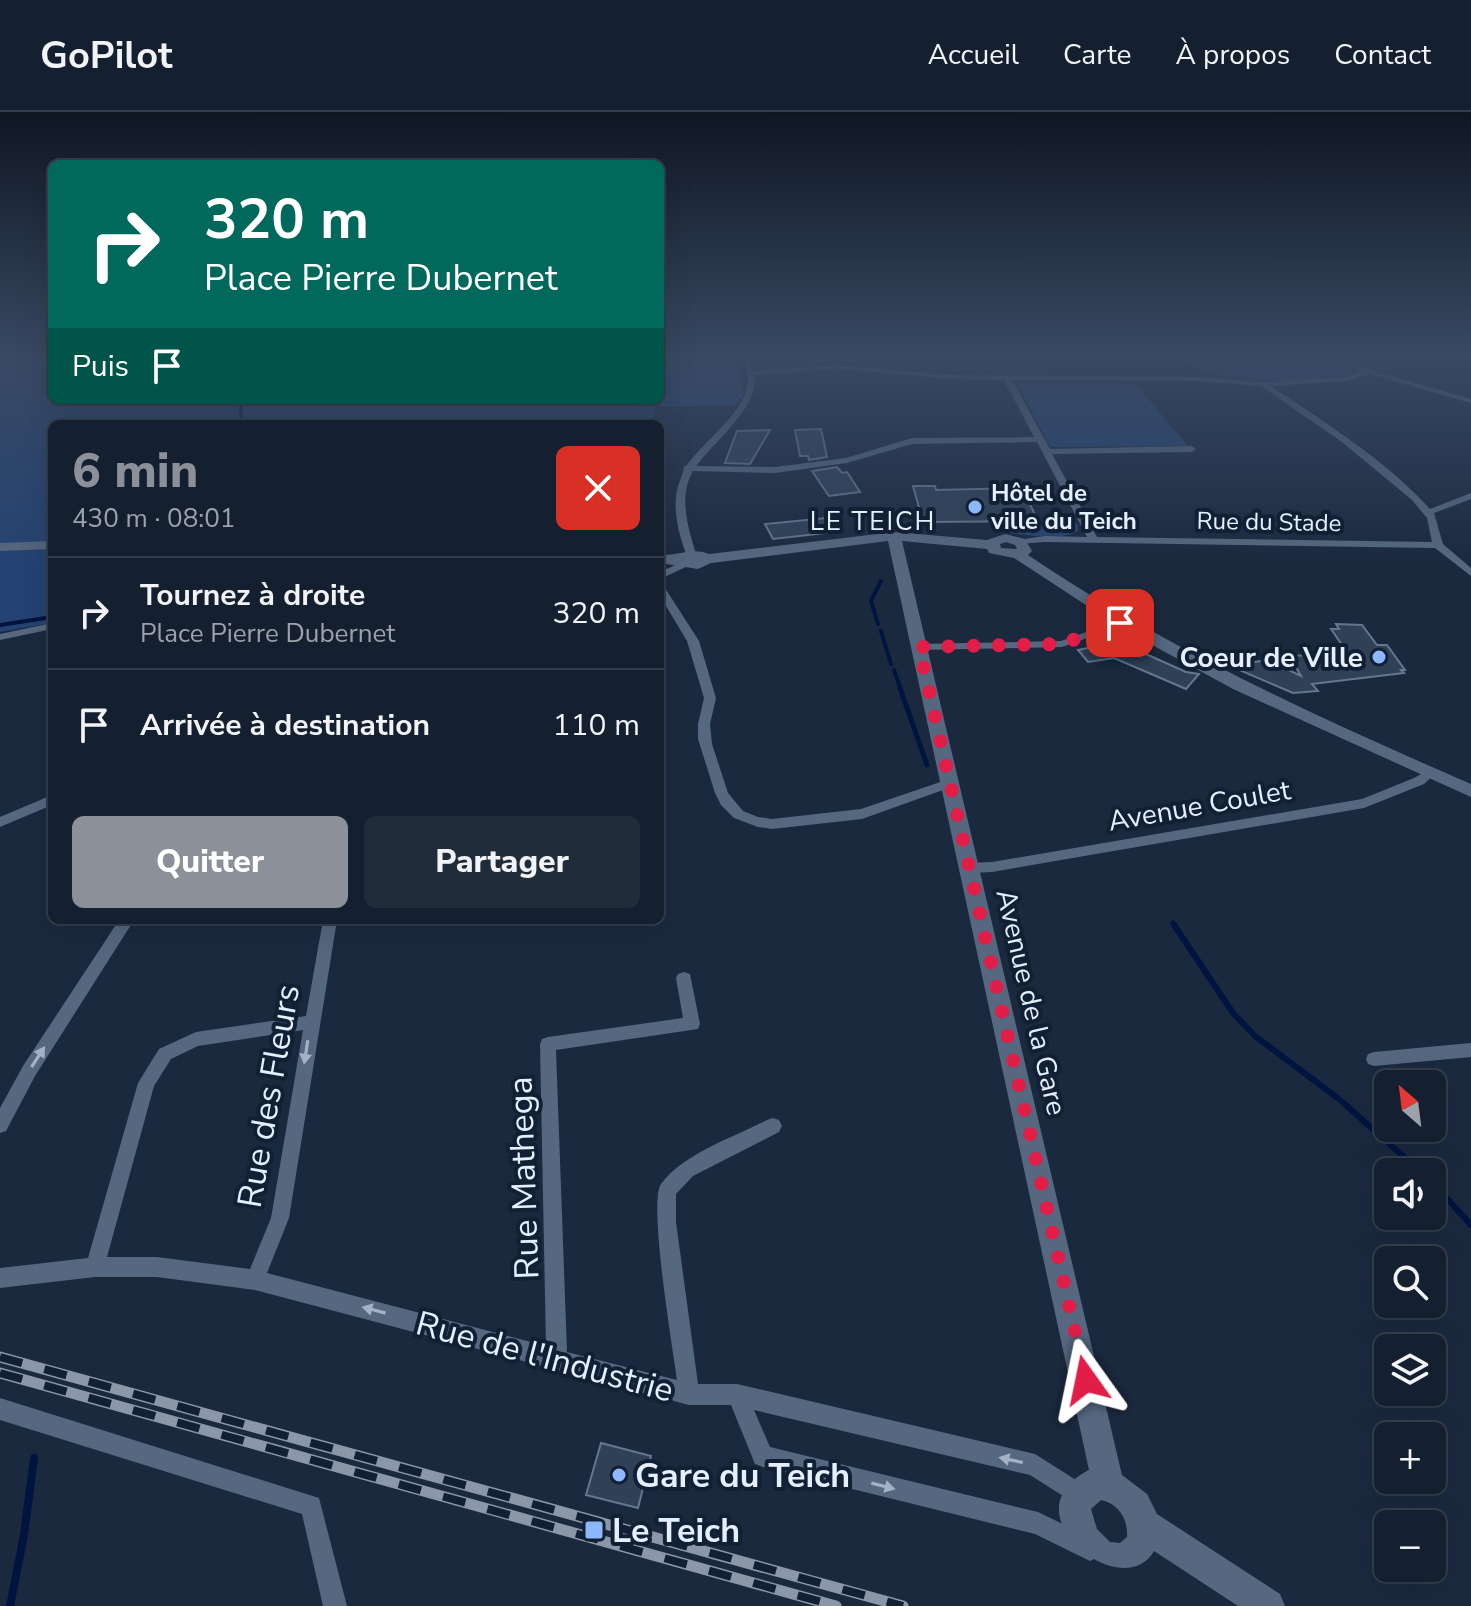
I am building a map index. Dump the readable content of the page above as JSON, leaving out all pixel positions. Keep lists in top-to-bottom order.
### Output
{
  "streets": {
    "main road": ["Avenue de la Gare"],
    "street": [
      "Rue du Stade",
      "Avenue Coulet",
      "Rue des Fleurs",
      "Rue Mathega",
      "Rue de l'Industrie"
    ]
  },
  "crossings": [
    ["Avenue Coulet", "Avenue de la Gare"],
    ["Avenue de la Gare", "Rue de l'Industrie"],
    ["Rue des Fleurs", "Rue de l'Industrie"],
    ["Rue Mathega", "Rue de l'Industrie"]
  ],
  "one_way": ["Rue des Fleurs"],
  "districts": ["LE TEICH"],
  "places": {
    "other": ["Hôtel de ville du Teich", "Coeur de Ville", "Gare du Teich"],
    "transit": ["Le Teich"]
  },
  "north": "top left",
  "page": {
    "header": "GoPilot",
    "nav": [
      "Accueil",
      "Carte",
      "À propos",
      "Contact"
    ],
    "turn": ["320 m", "Place Pierre Dubernet"],
    "then": "Puis",
    "heading": ["6 min", "430 m · 08:01"],
    "list": [
      {
        "name": "Tournez à droite",
        "note": "Place Pierre Dubernet",
        "value": "320 m"
      },
      {
        "name": "Arrivée à destination",
        "value": "110 m"
      }
    ],
    "buttons": ["Quitter", "Partager"],
    "map_buttons": ["+", "−"]
  }
}
